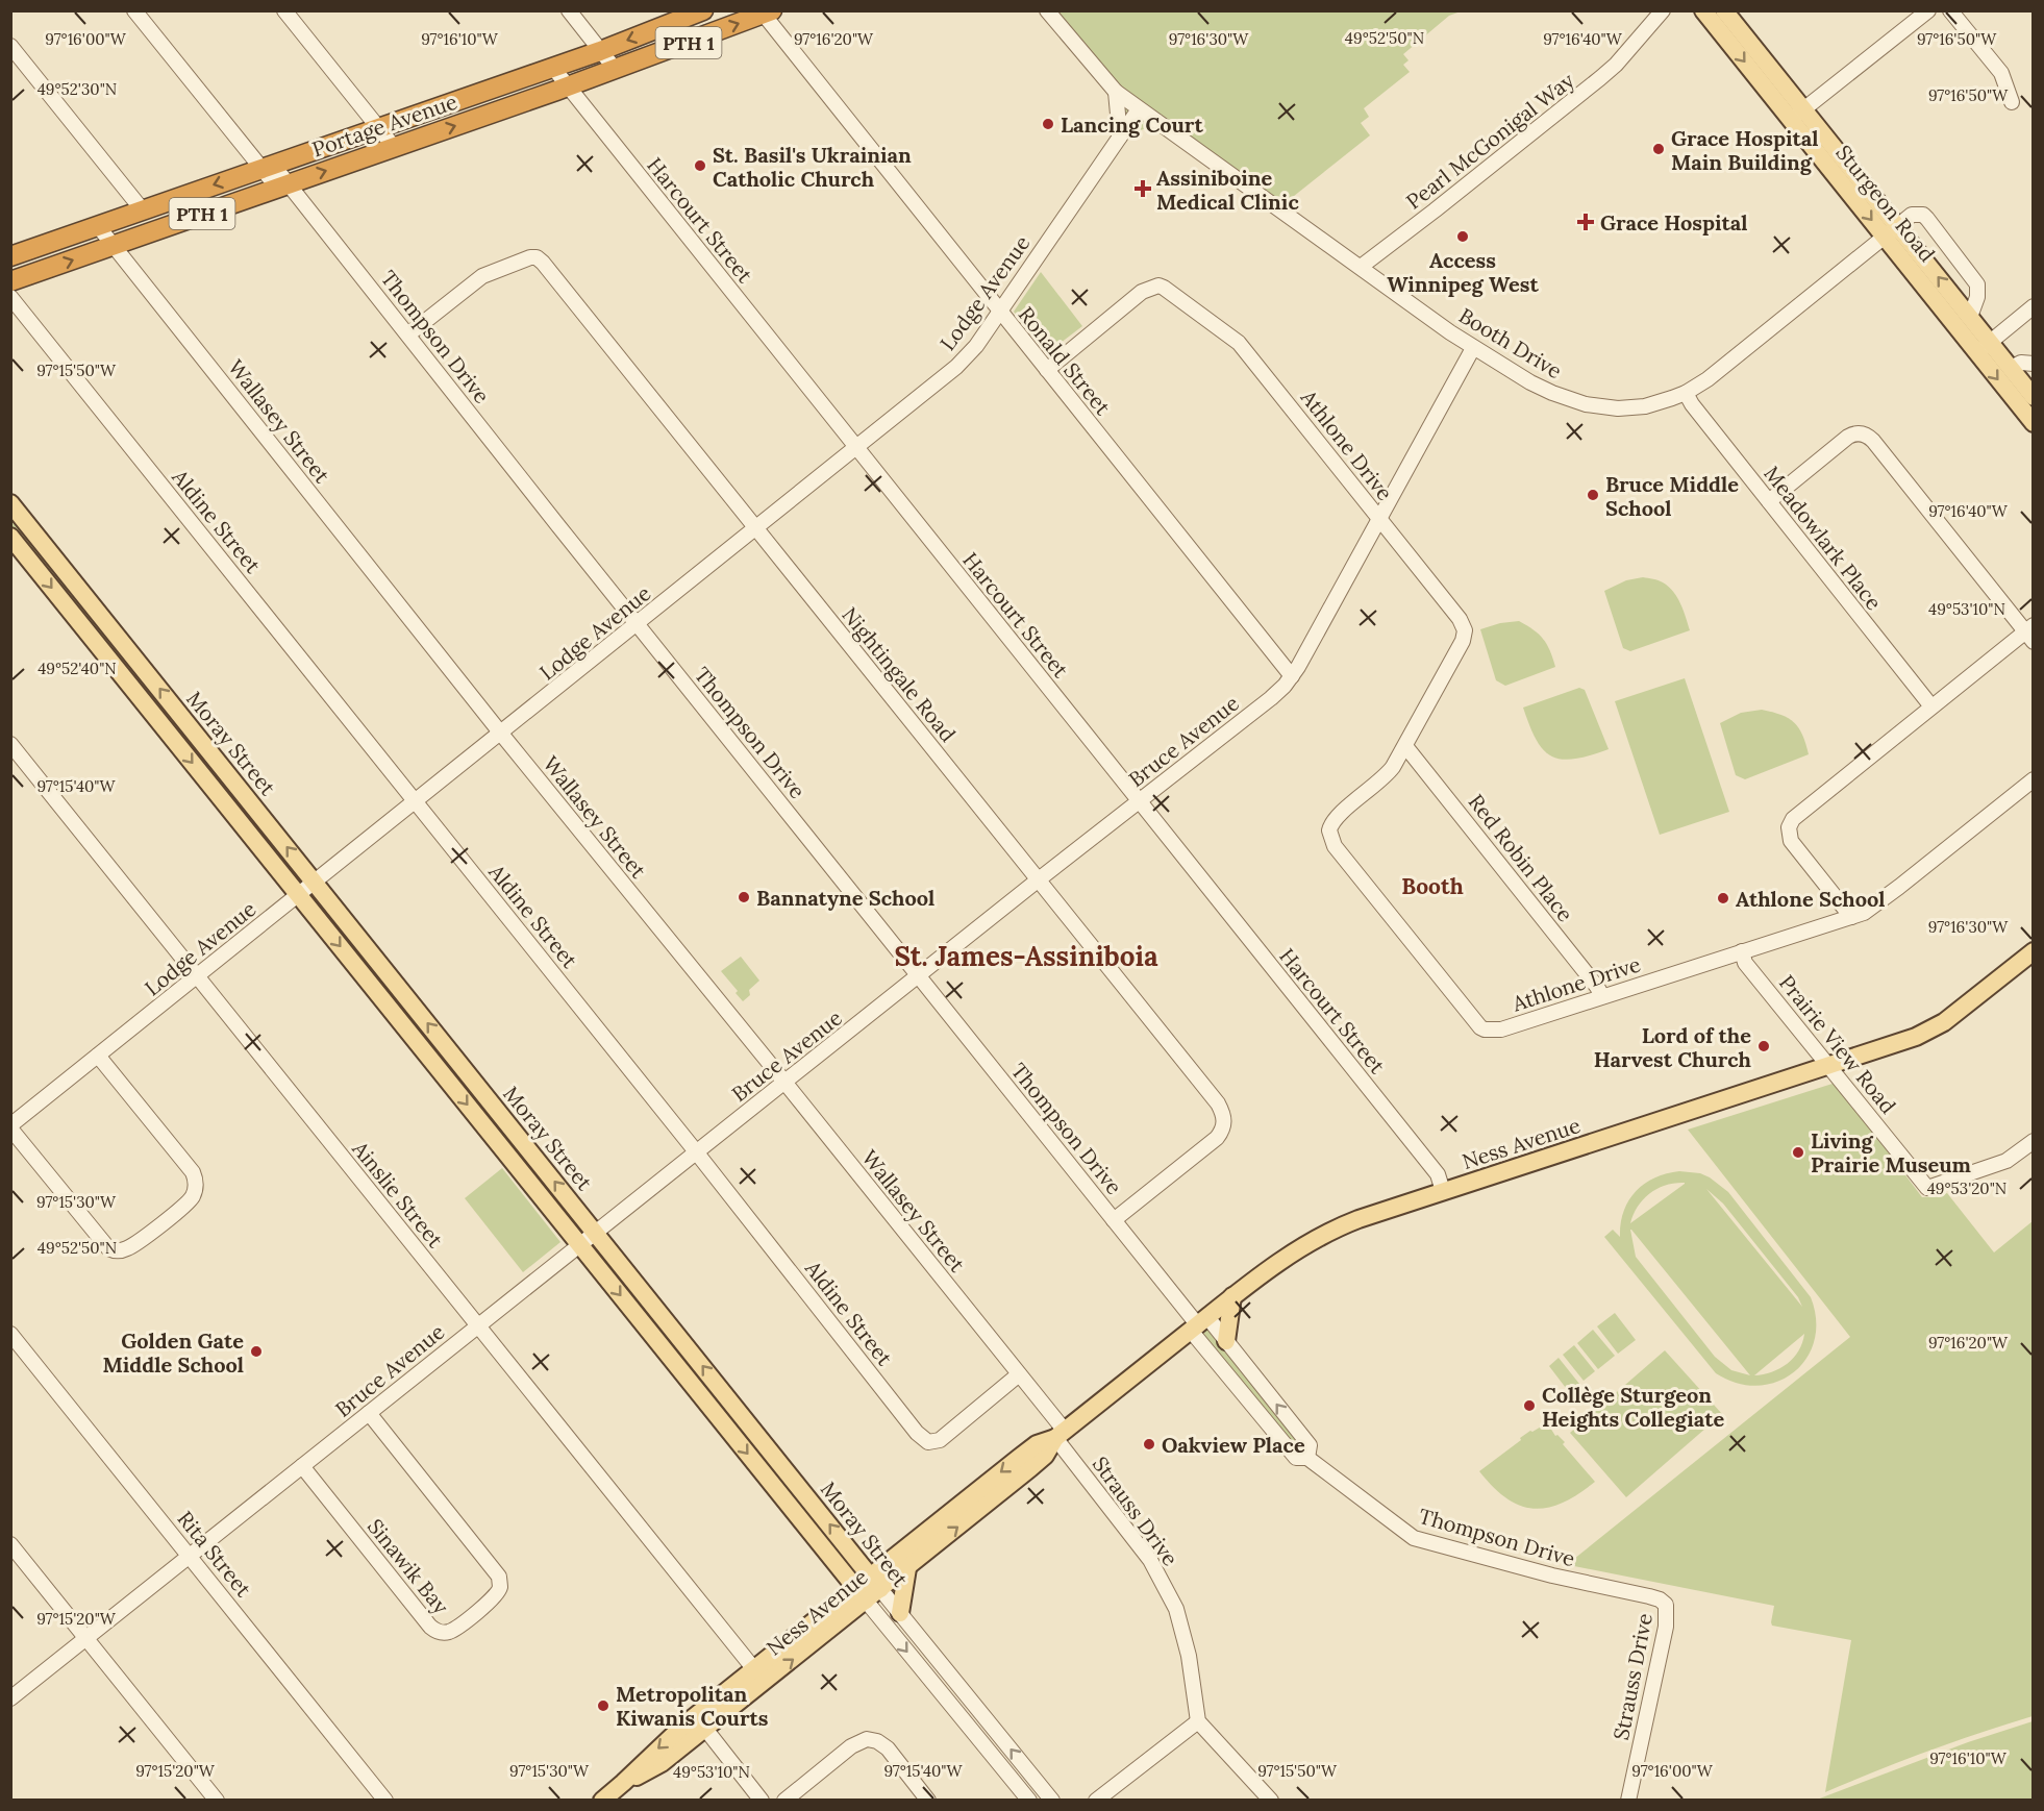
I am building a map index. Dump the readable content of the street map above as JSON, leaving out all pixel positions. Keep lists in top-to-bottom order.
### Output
{
  "streets": {
    "highway": ["PTH 1", "Portage Avenue"],
    "main road": ["Sturgeon Road", "Moray Street", "Ness Avenue"],
    "street": [
      "Pearl McGonigal Way",
      "Harcourt Street",
      "Lodge Avenue",
      "Thompson Drive",
      "Booth Drive",
      "Ronald Street",
      "Wallasey Street",
      "Athlone Drive",
      "Aldine Street",
      "Meadowlark Place",
      "Nightingale Road",
      "Bruce Avenue",
      "Red Robin Place",
      "Prairie View Road",
      "Ainslie Street",
      "Strauss Drive",
      "Rita Street",
      "Sinawik Bay"
    ]
  },
  "crossings": [
    ["Portage Avenue", "Harcourt Street"],
    ["Portage Avenue", "Thompson Drive"],
    ["Portage Avenue", "Ronald Street"],
    ["Portage Avenue", "Wallasey Street"],
    ["Pearl McGonigal Way", "Booth Drive"],
    ["Sturgeon Road", "Booth Drive"],
    ["Harcourt Street", "Lodge Avenue"],
    ["Harcourt Street", "Bruce Avenue"],
    ["Harcourt Street", "Ness Avenue"],
    ["Lodge Avenue", "Thompson Drive"],
    ["Lodge Avenue", "Booth Drive"],
    ["Lodge Avenue", "Ronald Street"],
    ["Lodge Avenue", "Wallasey Street"],
    ["Lodge Avenue", "Aldine Street"],
    ["Lodge Avenue", "Nightingale Road"],
    ["Lodge Avenue", "Moray Street"],
    ["Lodge Avenue", "Ainslie Street"],
    ["Thompson Drive", "Nightingale Road"],
    ["Thompson Drive", "Bruce Avenue"],
    ["Thompson Drive", "Ness Avenue"],
    ["Thompson Drive", "Strauss Drive"],
    ["Booth Drive", "Meadowlark Place"],
    ["Booth Drive", "Bruce Avenue"],
    ["Ronald Street", "Athlone Drive"],
    ["Ronald Street", "Bruce Avenue"],
    ["Wallasey Street", "Aldine Street"],
    ["Wallasey Street", "Bruce Avenue"],
    ["Wallasey Street", "Ness Avenue"],
    ["Wallasey Street", "Strauss Drive"],
    ["Athlone Drive", "Bruce Avenue"],
    ["Athlone Drive", "Red Robin Place"],
    ["Athlone Drive", "Prairie View Road"],
    ["Aldine Street", "Bruce Avenue"],
    ["Nightingale Road", "Bruce Avenue"],
    ["Bruce Avenue", "Moray Street"],
    ["Bruce Avenue", "Ainslie Street"],
    ["Bruce Avenue", "Rita Street"],
    ["Bruce Avenue", "Sinawik Bay"],
    ["Moray Street", "Ness Avenue"],
    ["Prairie View Road", "Ness Avenue"],
    ["Ness Avenue", "Ainslie Street"],
    ["Ness Avenue", "Strauss Drive"]
  ],
  "districts": ["Booth", "St. James-Assiniboia"],
  "places": {
    "other": [
      "Lancing Court",
      "Grace Hospital Main Building",
      "St. Basil's Ukrainian Catholic Church",
      "Access Winnipeg West",
      "Bruce Middle School",
      "Bannatyne School",
      "Athlone School",
      "Lord of the Harvest Church",
      "Living Prairie Museum",
      "Golden Gate Middle School",
      "Collège Sturgeon Heights Collegiate",
      "Oakview Place",
      "Metropolitan Kiwanis Courts"
    ],
    "health": ["Assiniboine Medical Clinic", "Grace Hospital"]
  },
  "coordinates": [
    "49°52'50\"N",
    "97°16'00\"W",
    "97°16'10\"W",
    "97°16'20\"W",
    "97°16'30\"W",
    "97°16'40\"W",
    "97°16'50\"W",
    "49°52'30\"N",
    "97°15'50\"W",
    "49°53'10\"N",
    "49°52'40\"N",
    "97°15'40\"W",
    "49°53'20\"N",
    "97°15'30\"W",
    "97°15'20\"W"
  ]
}
